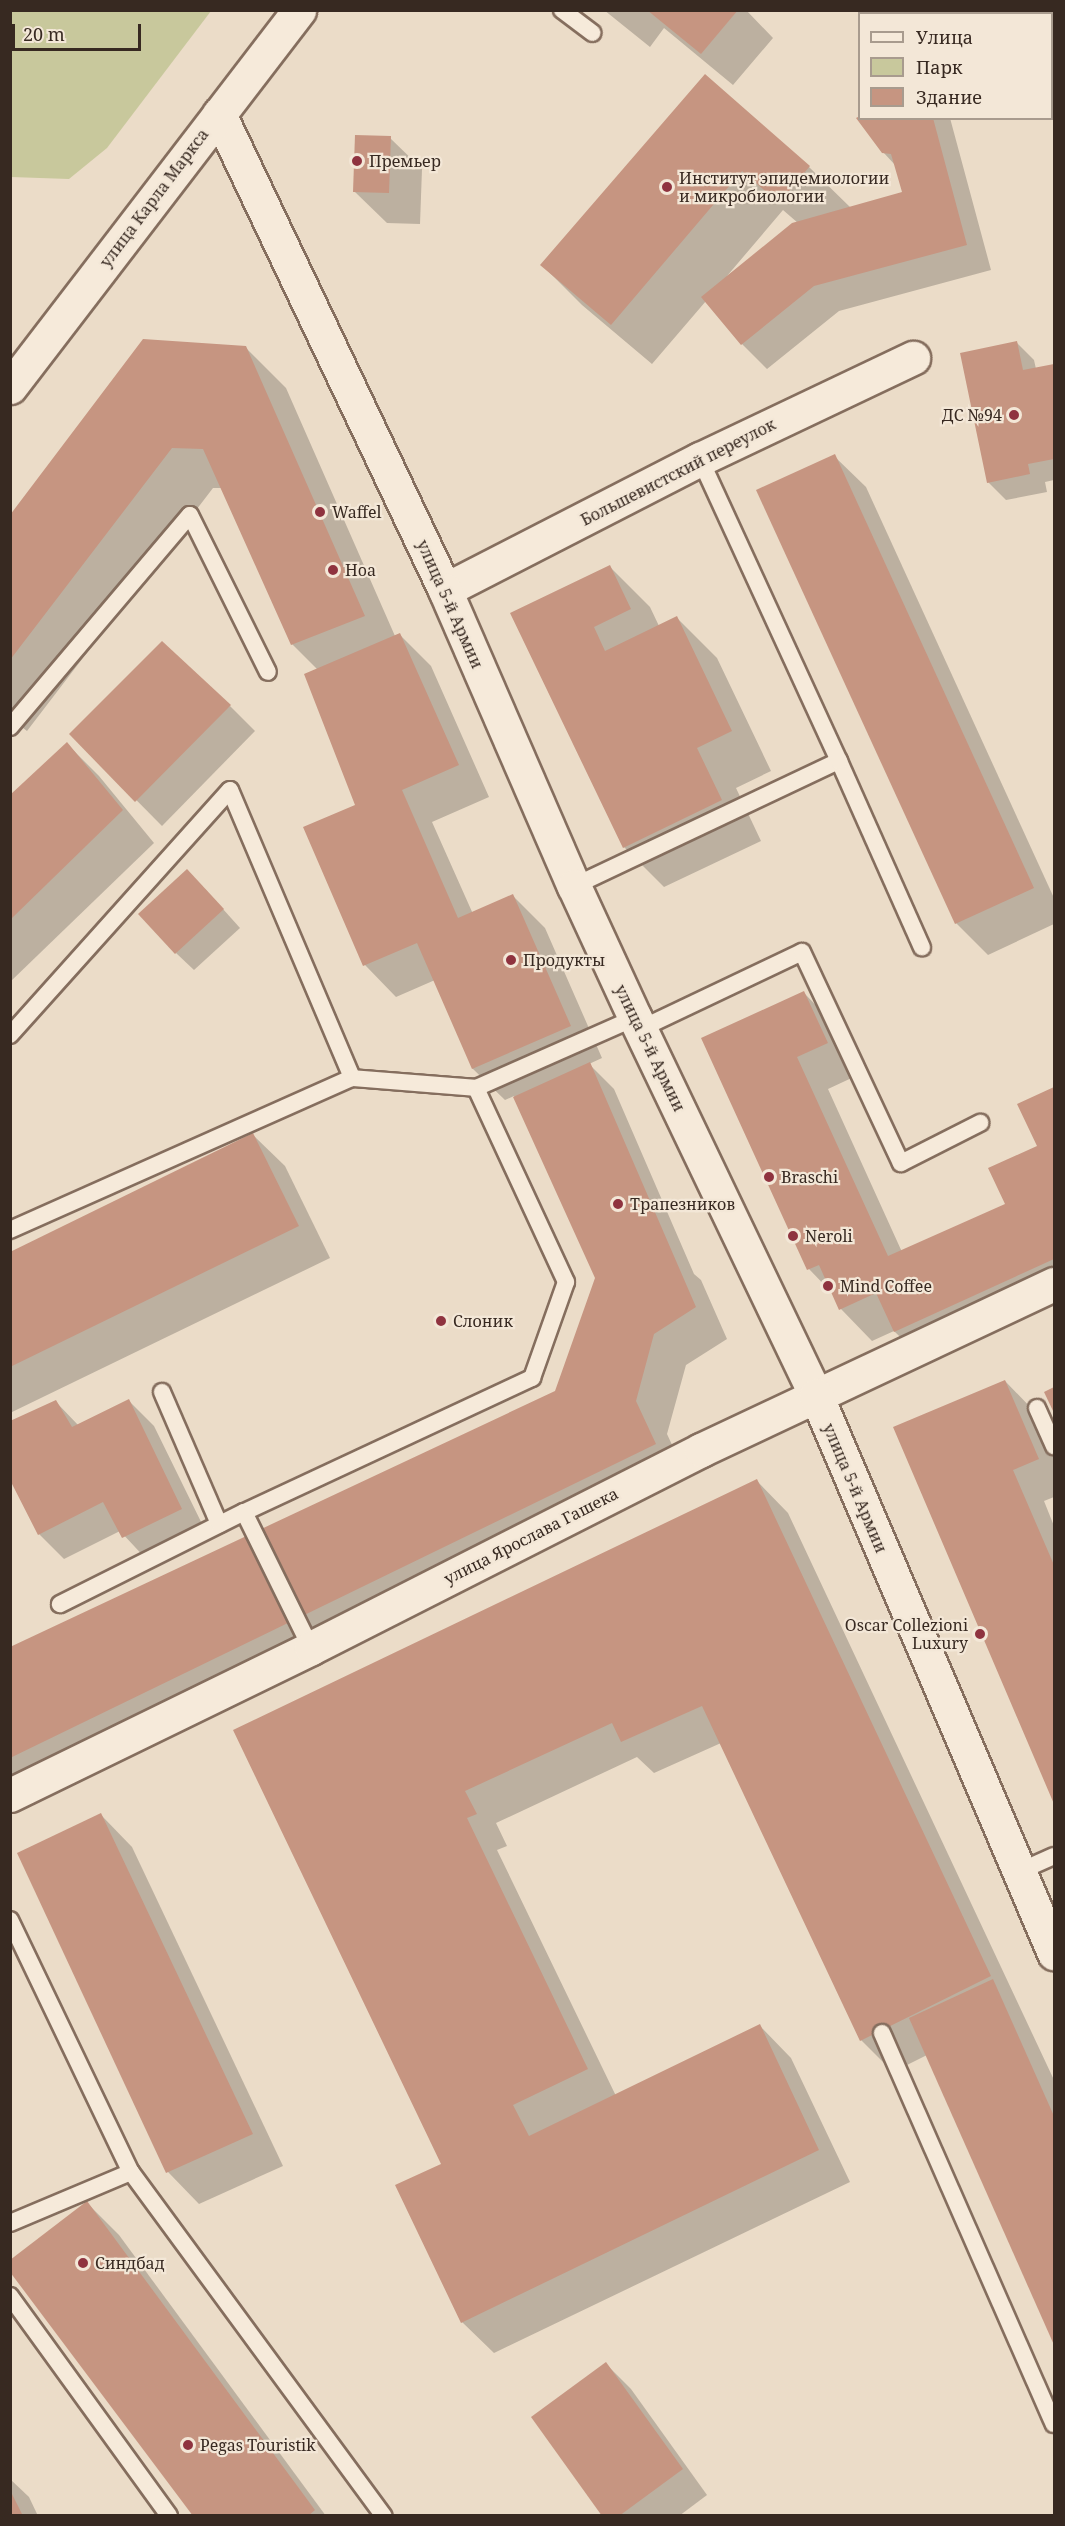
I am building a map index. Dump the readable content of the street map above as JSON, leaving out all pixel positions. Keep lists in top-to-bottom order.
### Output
{
  "streets": {
    "street": [
      "улица Карла Маркса",
      "Большевистский переулок",
      "улица 5-й Армии",
      "улица Ярослава Гашека"
    ]
  },
  "crossings": [
    ["улица Карла Маркса", "улица 5-й Армии"],
    ["Большевистский переулок", "улица 5-й Армии"],
    ["улица 5-й Армии", "улица Ярослава Гашека"]
  ],
  "places": [
    "Премьер",
    "Институт эпидемиологии и микробиологии",
    "ДС №94",
    "Waffel",
    "Нoa",
    "Продукты",
    "Braschi",
    "Трапезников",
    "Neroli",
    "Mind Coffee",
    "Слоник",
    "Oscar Collezioni Luxury",
    "Синдбад",
    "Pegas Touristik"
  ],
  "legend": ["Улица", "Парк", "Здание"],
  "scale_bar": "20 m"
}
